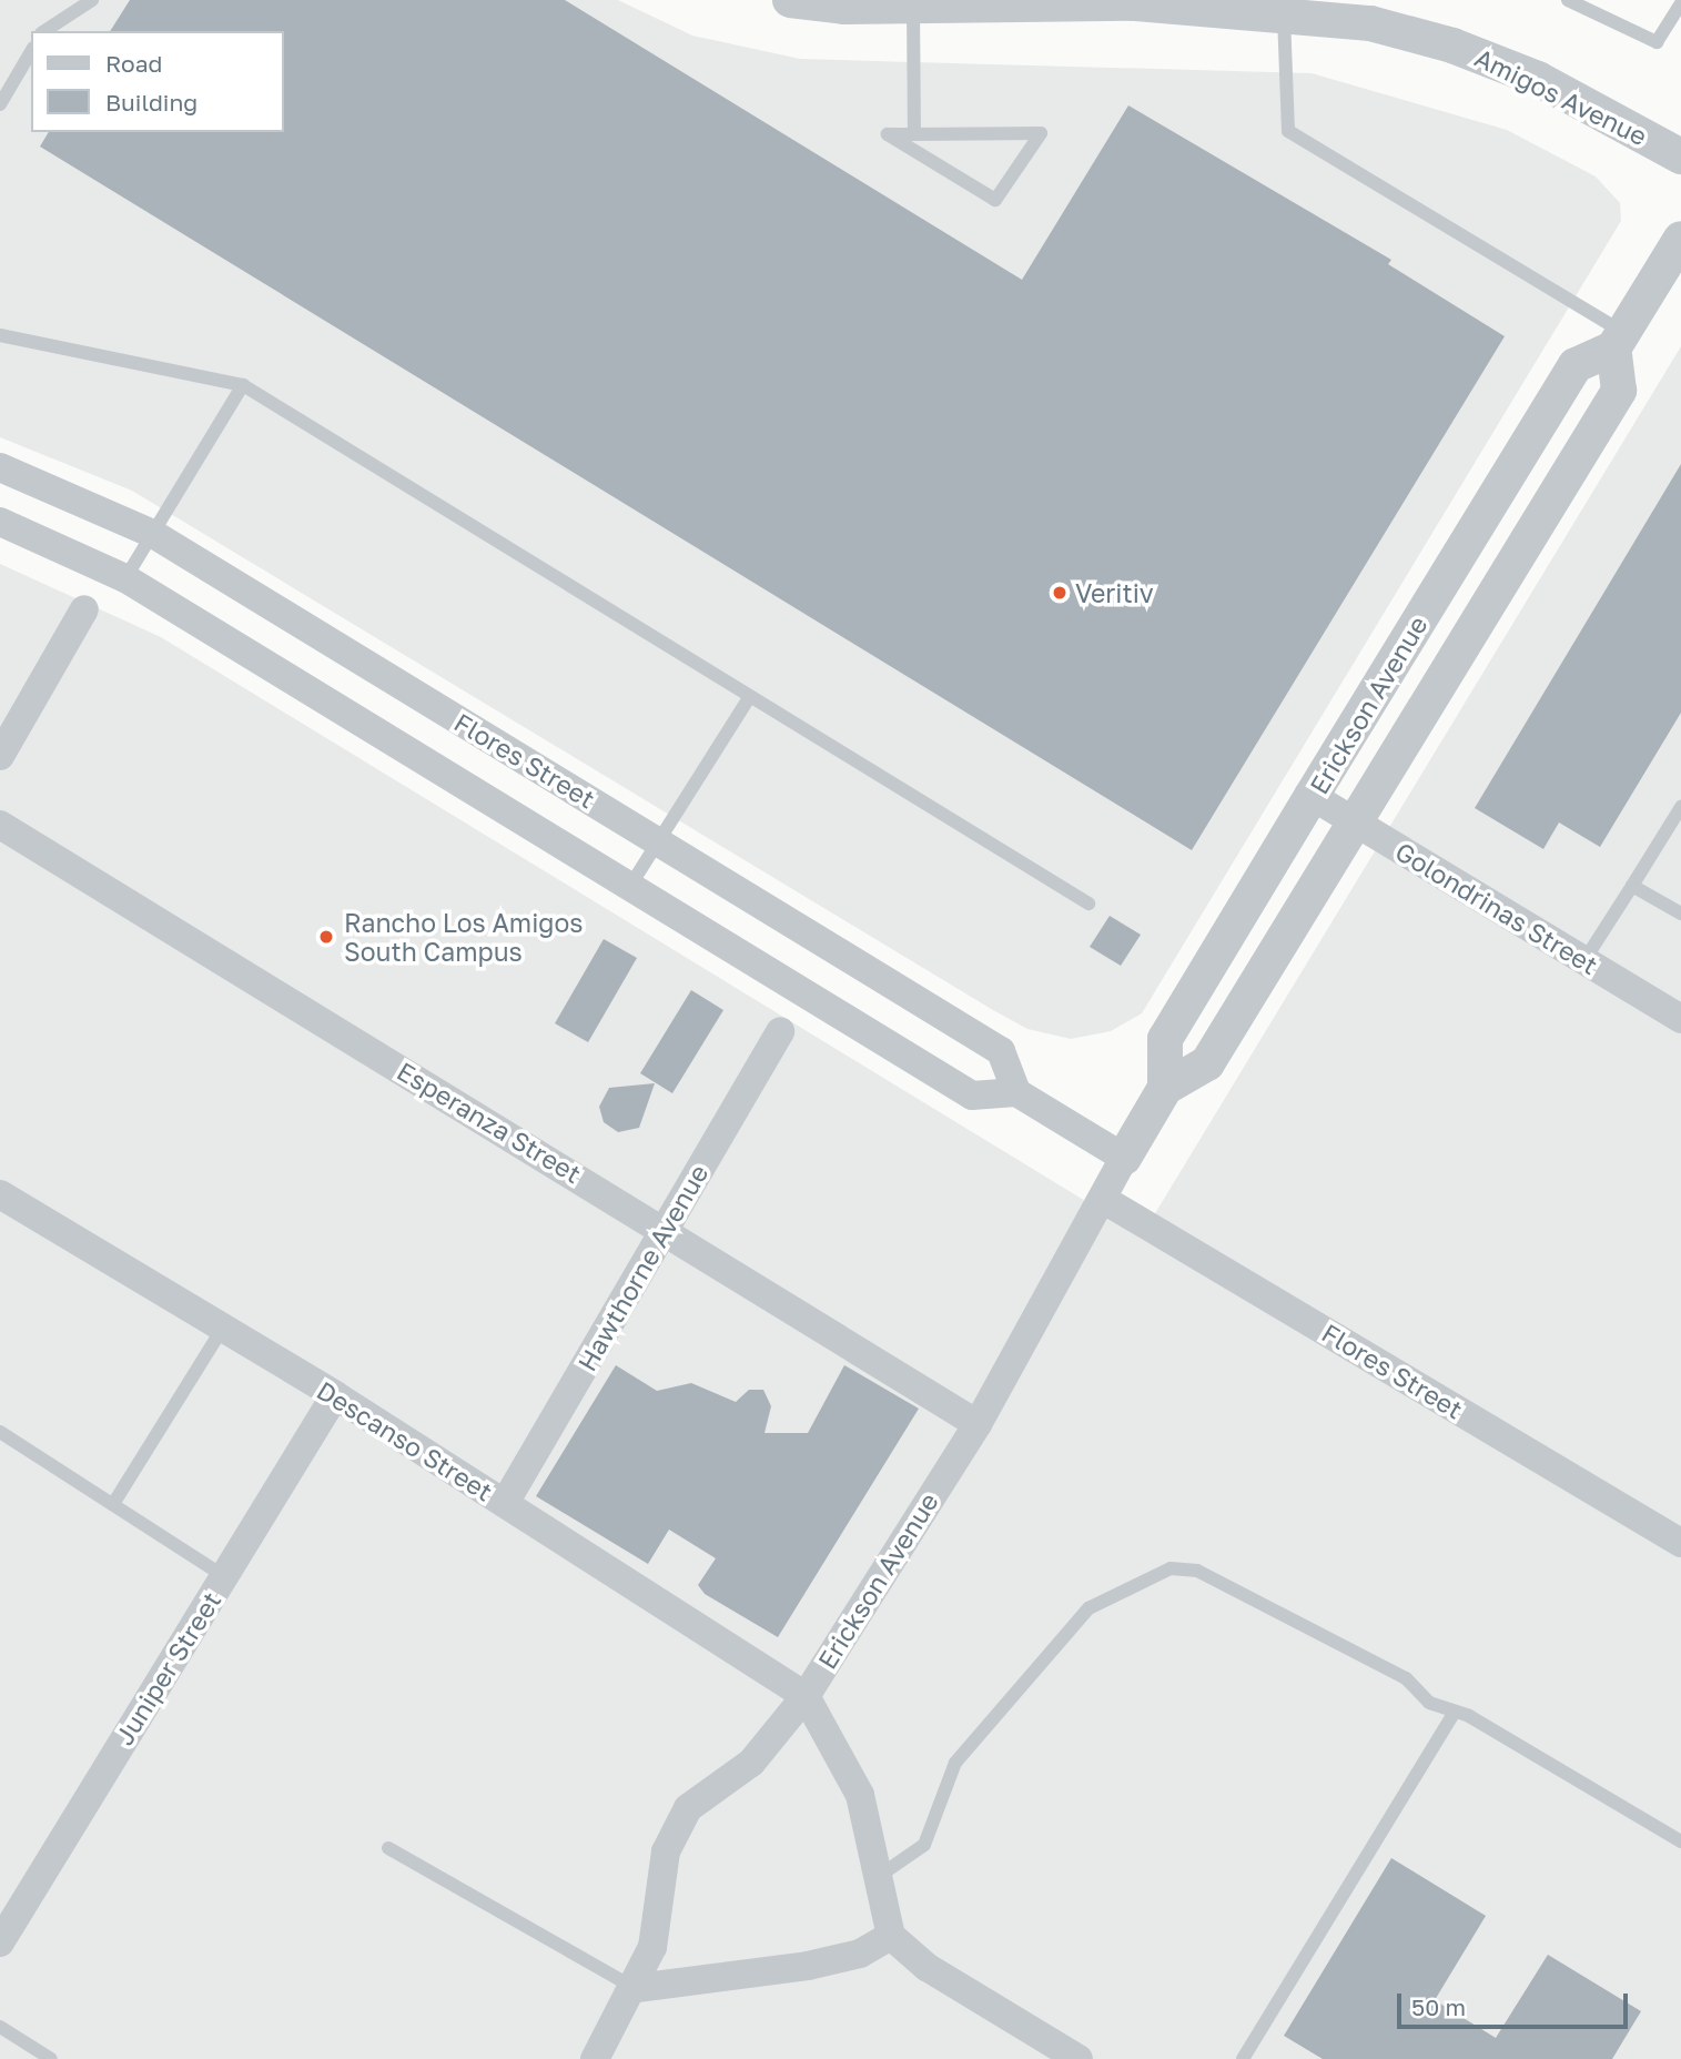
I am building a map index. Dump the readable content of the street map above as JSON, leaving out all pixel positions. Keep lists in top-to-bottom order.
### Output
{
  "streets": {
    "street": [
      "Amigos Avenue",
      "Erickson Avenue",
      "Flores Street",
      "Golondrinas Street",
      "Esperanza Street",
      "Hawthorne Avenue",
      "Descanso Street",
      "Juniper Street"
    ]
  },
  "crossings": [
    ["Erickson Avenue", "Flores Street"],
    ["Erickson Avenue", "Golondrinas Street"],
    ["Erickson Avenue", "Esperanza Street"],
    ["Erickson Avenue", "Descanso Street"],
    ["Esperanza Street", "Hawthorne Avenue"],
    ["Hawthorne Avenue", "Descanso Street"],
    ["Descanso Street", "Juniper Street"]
  ],
  "places": ["Veritiv", "Rancho Los Amigos South Campus"],
  "legend": ["Road", "Building"],
  "scale_bar": "50 m"
}
